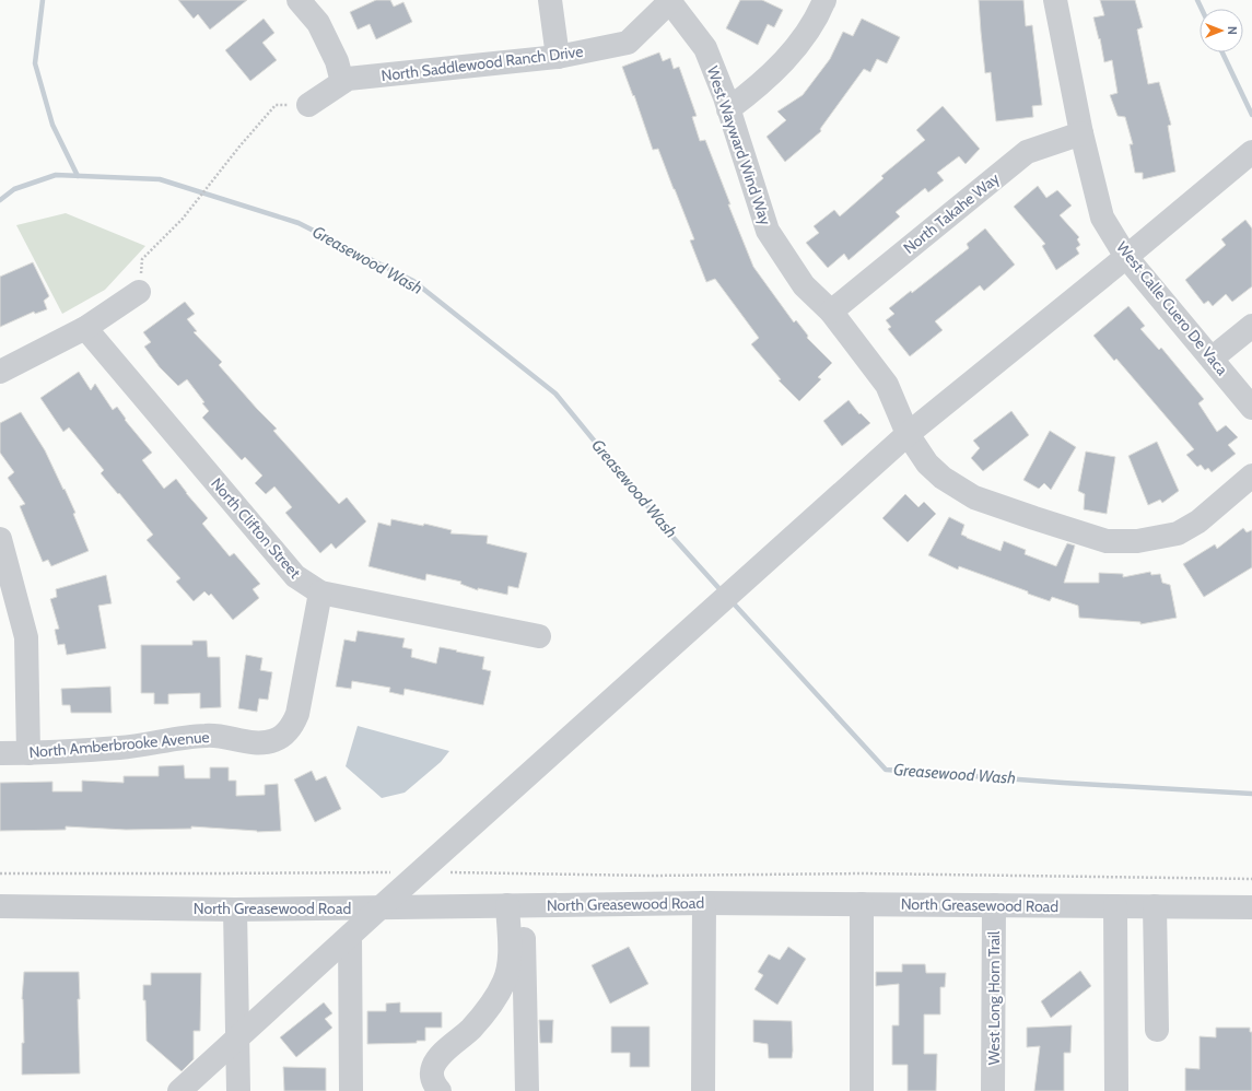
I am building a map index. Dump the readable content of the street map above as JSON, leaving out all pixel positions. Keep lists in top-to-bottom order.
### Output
{
  "streets": {
    "street": [
      "North Saddlewood Ranch Drive",
      "West Wayward Wind Way",
      "North Takahe Way",
      "West Calle Cuero De Vaca",
      "North Clifton Street",
      "North Amberbrooke Avenue",
      "North Greasewood Road",
      "West Long Horn Trail"
    ]
  },
  "crossings": [
    ["North Saddlewood Ranch Drive", "West Wayward Wind Way"],
    ["West Wayward Wind Way", "North Takahe Way"],
    ["North Takahe Way", "West Calle Cuero De Vaca"],
    ["North Clifton Street", "North Amberbrooke Avenue"],
    ["North Greasewood Road", "West Long Horn Trail"]
  ],
  "water": ["Greasewood Wash"],
  "north": "right"
}
